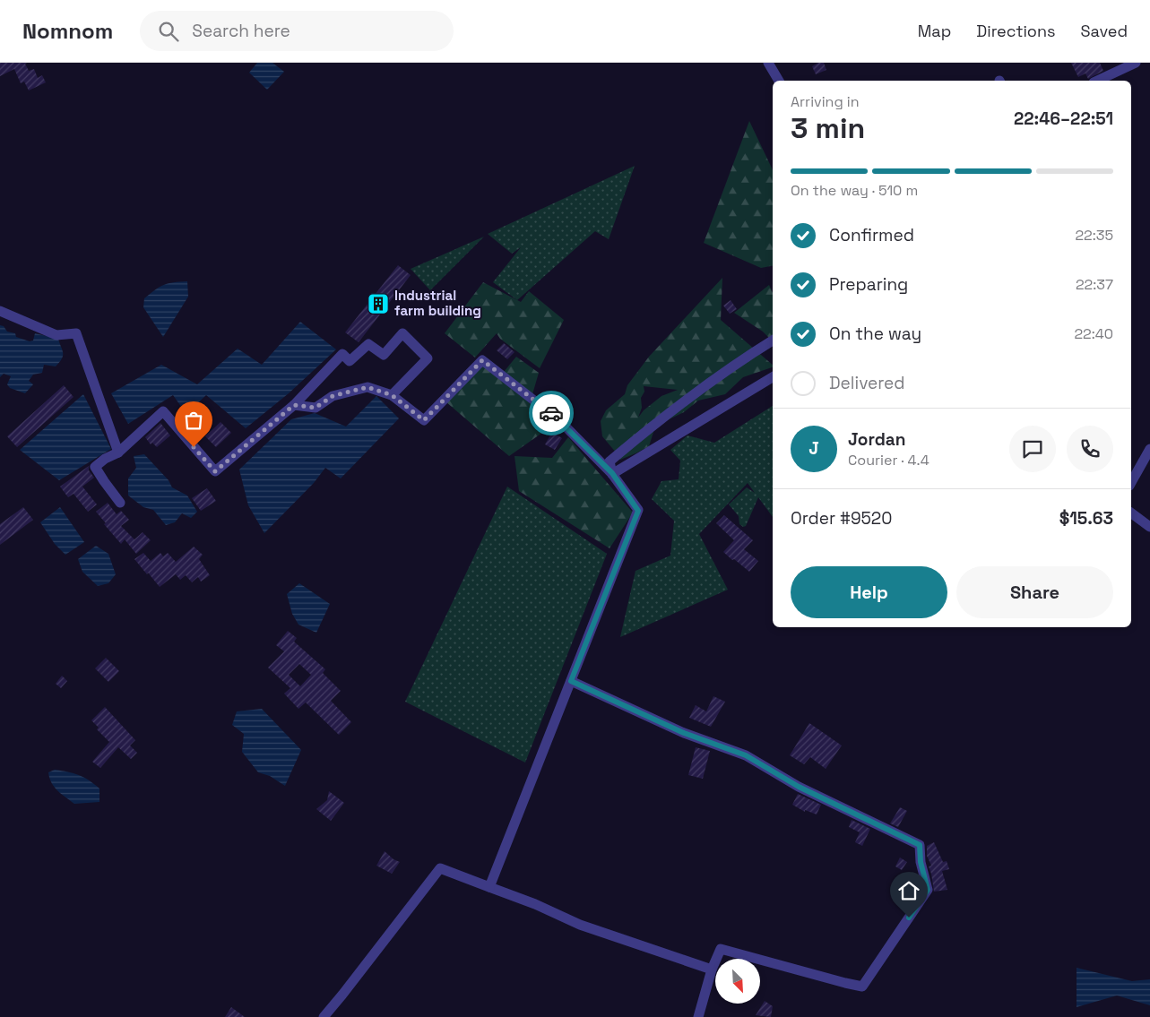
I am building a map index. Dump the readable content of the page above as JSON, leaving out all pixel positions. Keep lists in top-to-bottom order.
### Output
{
  "places": {
    "building": ["Industrial farm building"]
  },
  "north": "bottom right",
  "page": {
    "header": "Nomnom",
    "search": "Search here",
    "nav": ["Map", "Directions", "Saved"],
    "heading": ["3 min", "Arriving in", "22:46–22:51"],
    "panel": [
      "Jordan",
      "Courier · 4.4",
      "Order #9520",
      "$15.63"
    ],
    "bar": "On the way · 510 m",
    "list": [
      ["Confirmed", "22:35"],
      ["Preparing", "22:37"],
      ["On the way", "22:40"],
      "Delivered"
    ],
    "round": "J",
    "buttons": ["Help", "Share"]
  }
}
